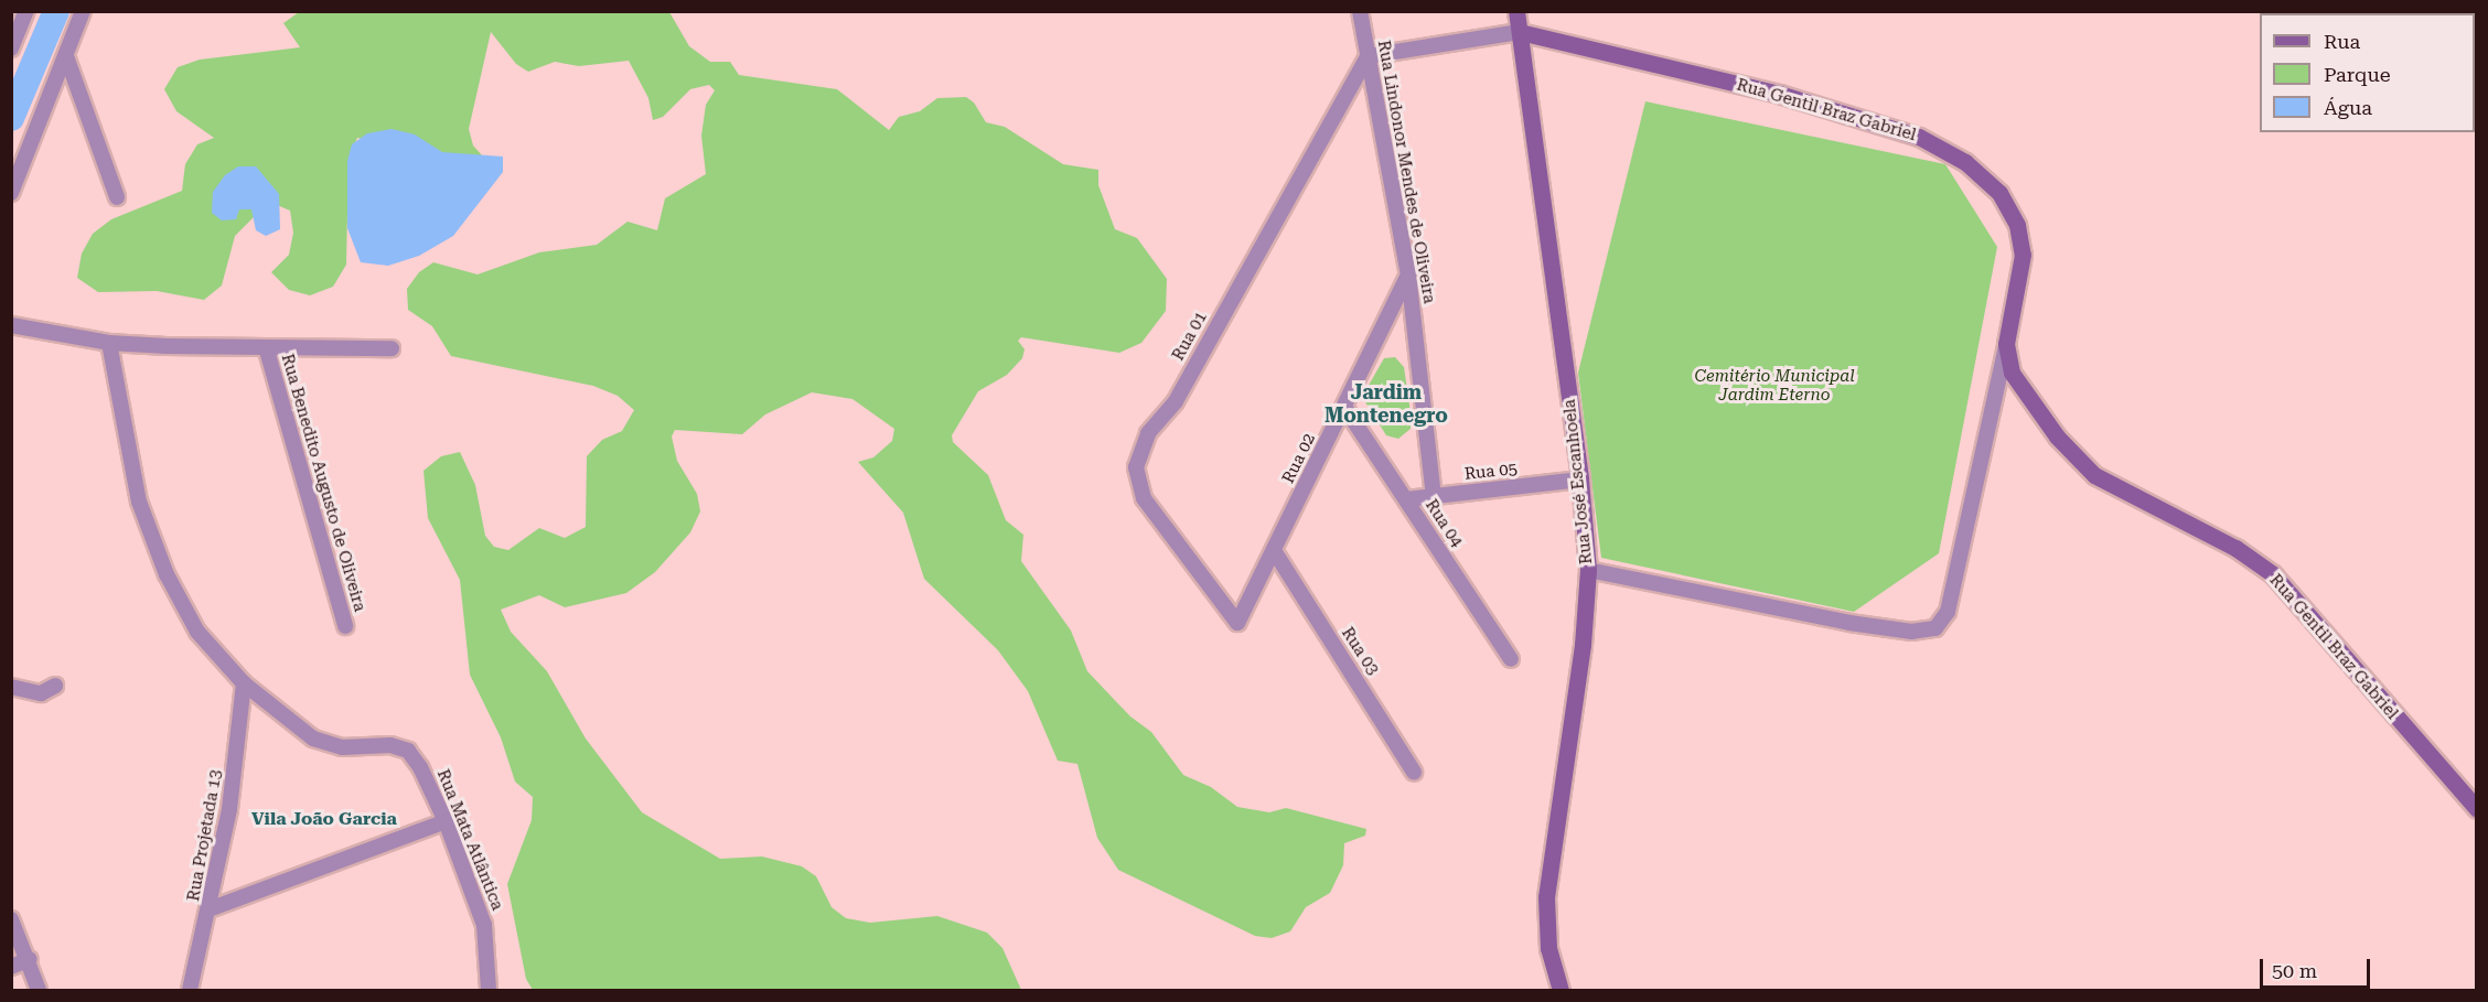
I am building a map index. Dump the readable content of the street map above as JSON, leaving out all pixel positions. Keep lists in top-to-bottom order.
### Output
{
  "streets": {
    "street": [
      "Rua Gentil Braz Gabriel",
      "Rua Lindonor Mendes de Oliveira",
      "Rua 01",
      "Rua 02",
      "Rua 05",
      "Rua José Escanhoela",
      "Rua Benedito Augusto de Oliveira",
      "Rua 04",
      "Rua 03",
      "Rua Projetada 13",
      "Rua Mata Atlântica"
    ]
  },
  "crossings": [
    ["Rua Gentil Braz Gabriel", "Rua José Escanhoela"],
    ["Rua Lindonor Mendes de Oliveira", "Rua 01"],
    ["Rua Lindonor Mendes de Oliveira", "Rua 02"],
    ["Rua Lindonor Mendes de Oliveira", "Rua 05"],
    ["Rua 01", "Rua 02"],
    ["Rua 02", "Rua 04"],
    ["Rua 02", "Rua 03"],
    ["Rua 05", "Rua José Escanhoela"],
    ["Rua 05", "Rua 04"],
    ["Rua Benedito Augusto de Oliveira", "Rua Mata Atlântica"],
    ["Rua Projetada 13", "Rua Mata Atlântica"]
  ],
  "districts": ["Jardim Montenegro", "Vila João Garcia"],
  "parks": ["Cemitério Municipal Jardim Eterno"],
  "legend": ["Rua", "Parque", "Água"],
  "scale_bar": "50 m"
}
